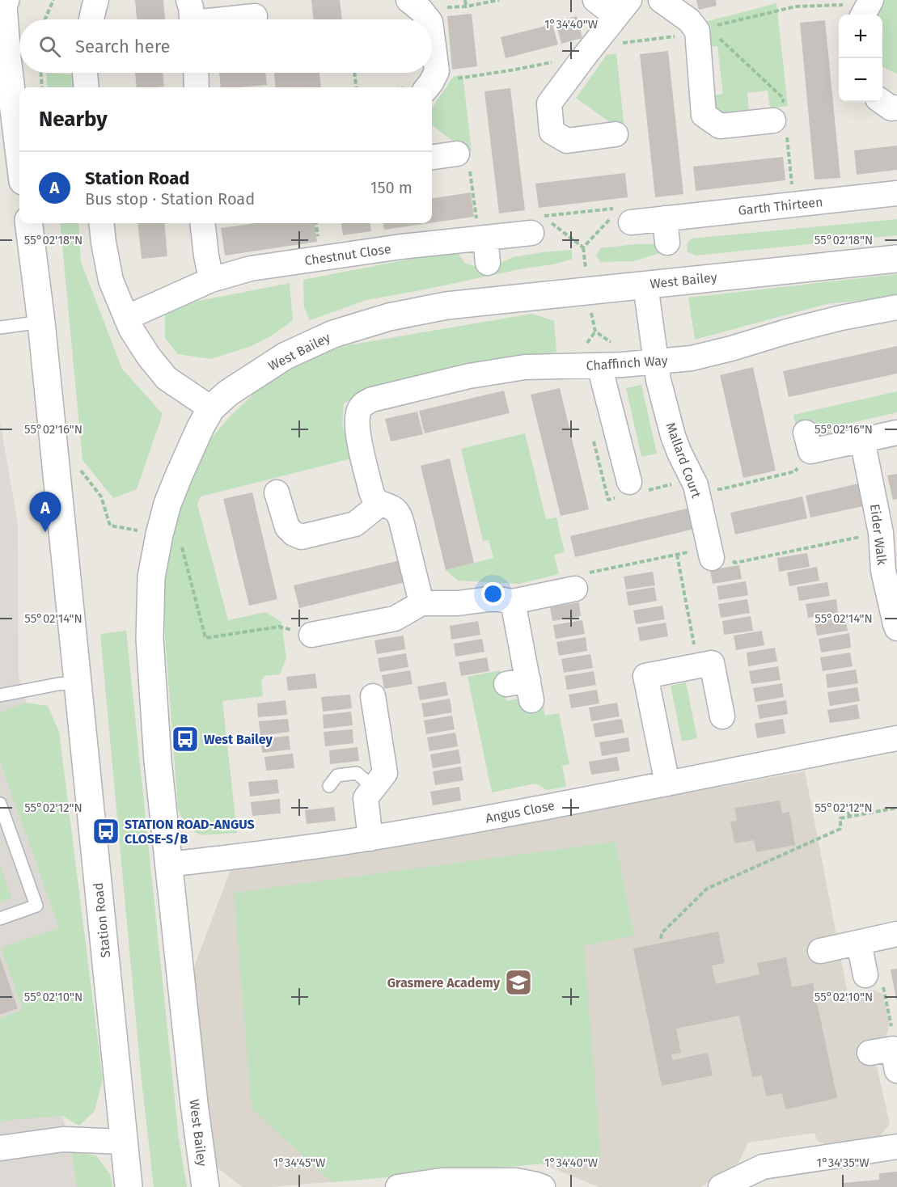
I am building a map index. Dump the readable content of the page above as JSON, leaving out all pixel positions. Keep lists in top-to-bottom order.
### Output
{
  "streets": {
    "street": [
      "Garth Thirteen",
      "Chestnut Close",
      "West Bailey",
      "Chaffinch Way",
      "Mallard Court",
      "Eider Walk",
      "Angus Close",
      "Station Road"
    ]
  },
  "crossings": [
    ["West Bailey", "Mallard Court"],
    ["West Bailey", "Angus Close"],
    ["Chaffinch Way", "Mallard Court"]
  ],
  "places": {
    "bus stop": ["West Bailey", "STATION ROAD-ANGUS CLOSE-S/B"],
    "school or university": ["Grasmere Academy"]
  },
  "page": {
    "map_buttons": ["+", "−"],
    "search": "Search here",
    "heading": "Nearby",
    "list": [
      {
        "mark": "A",
        "name": "Station Road",
        "note": "Bus stop · Station Road",
        "value": "150 m"
      }
    ],
    "pins": "A"
  },
  "coordinates": [
    "1°34'40\"W",
    "55°02'18\"N",
    "55°02'16\"N",
    "55°02'14\"N",
    "55°02'12\"N",
    "55°02'10\"N",
    "1°34'45\"W",
    "1°34'35\"W"
  ]
}
